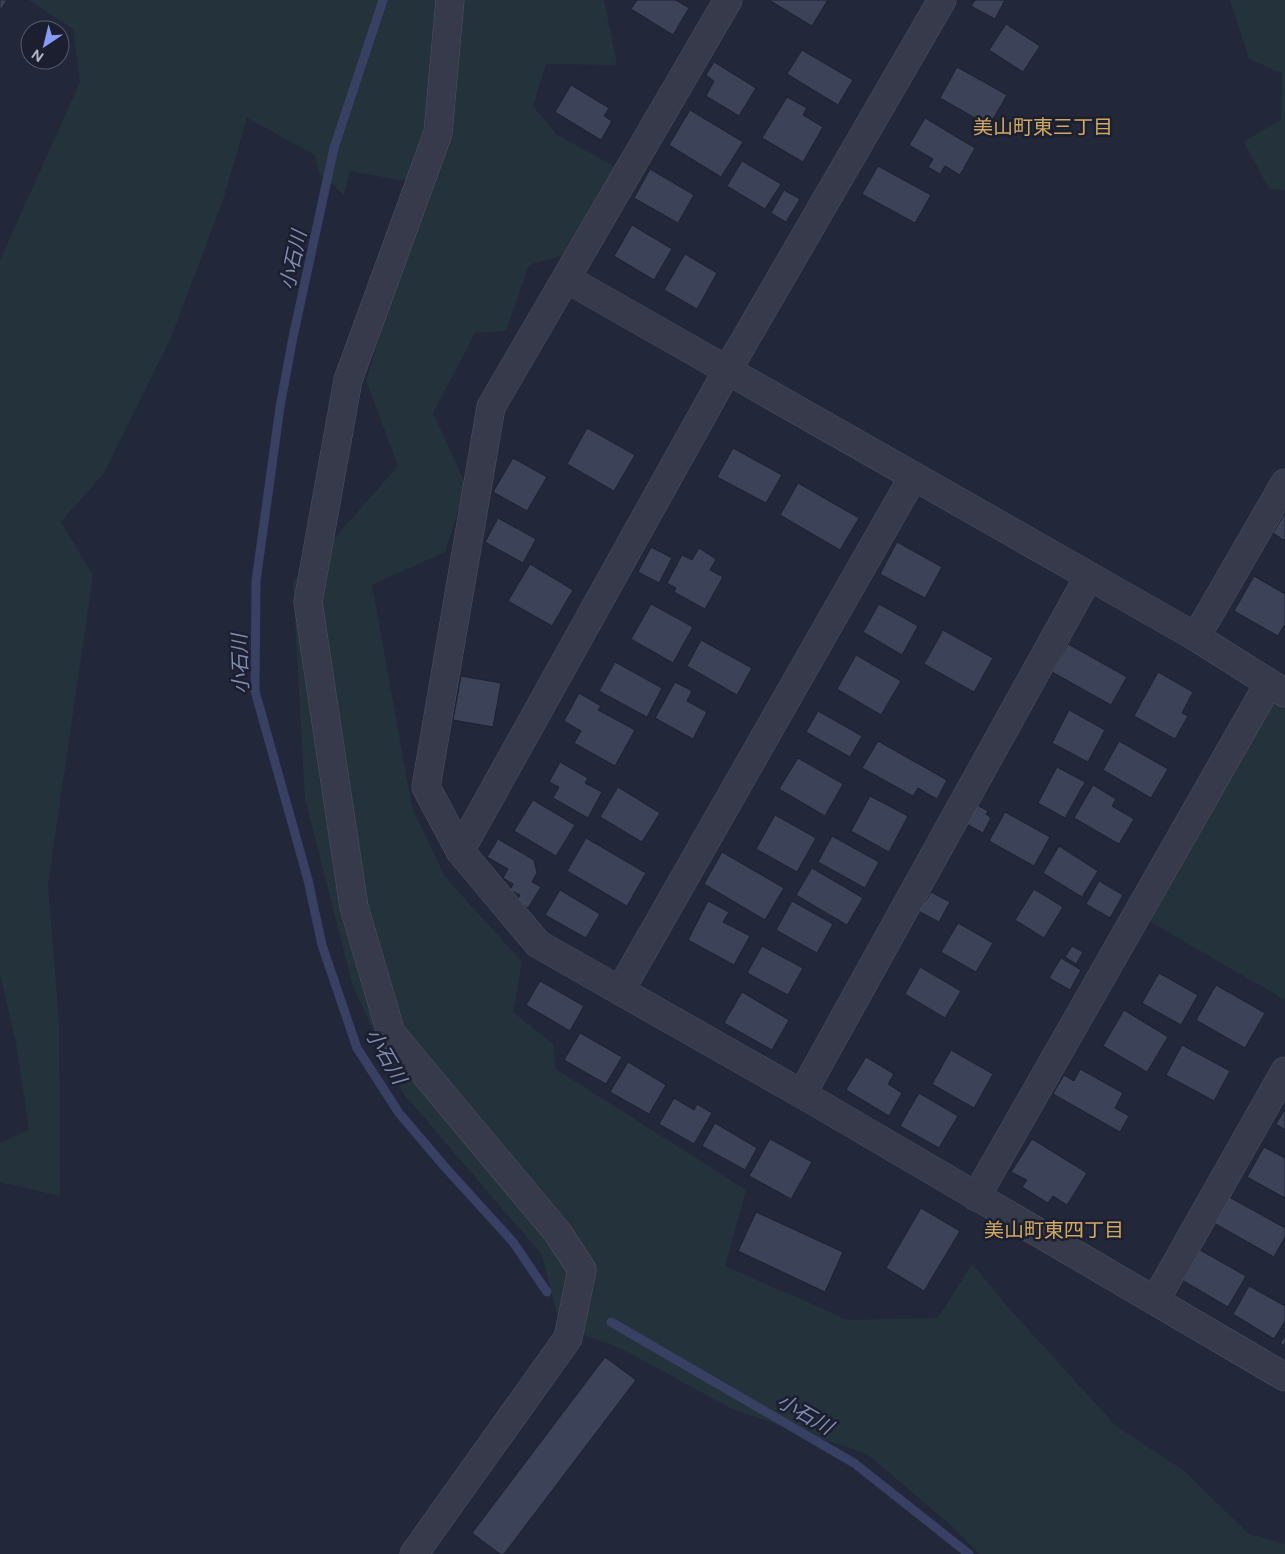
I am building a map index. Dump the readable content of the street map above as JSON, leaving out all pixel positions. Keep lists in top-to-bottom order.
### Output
{
  "districts": ["美山町東三丁目", "美山町東四丁目"],
  "water": ["小石川"],
  "north": "bottom left"
}
